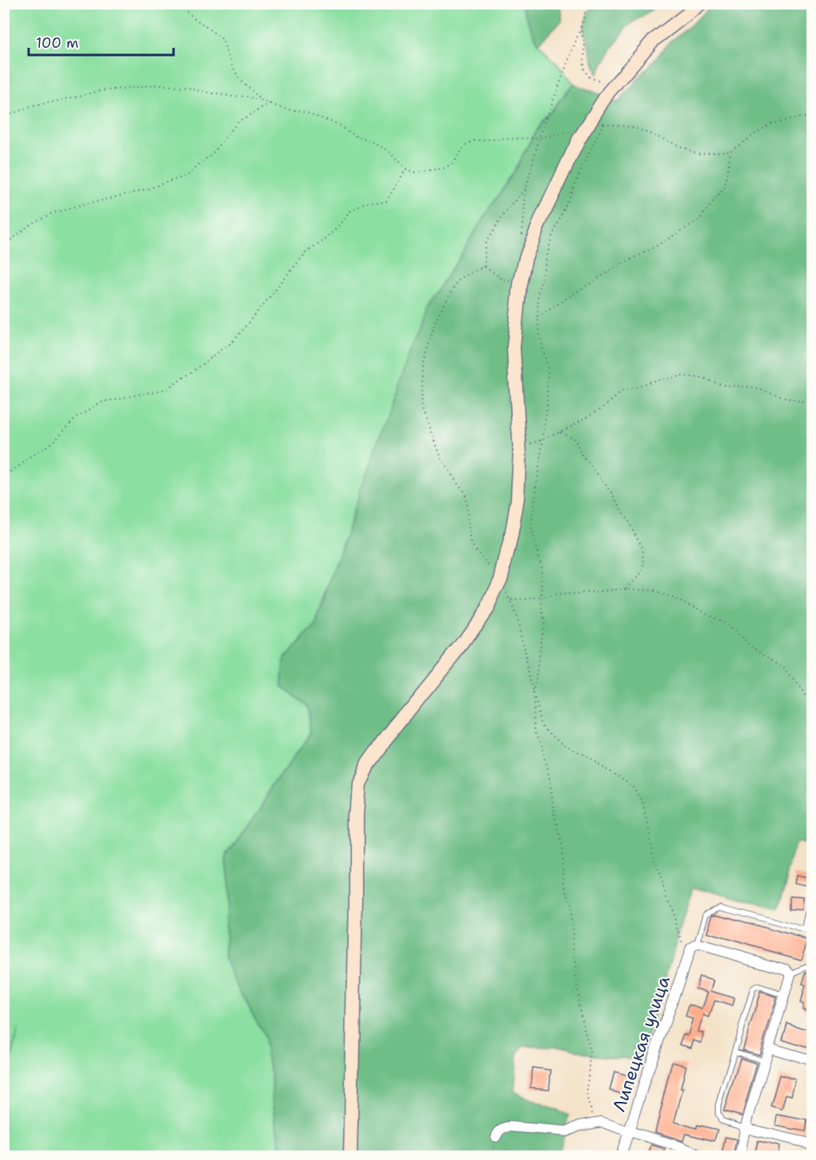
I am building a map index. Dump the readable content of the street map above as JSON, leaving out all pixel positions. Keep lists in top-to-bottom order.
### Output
{
  "streets": {
    "street": ["Липецкая улица"]
  },
  "scale_bar": "100 m"
}
